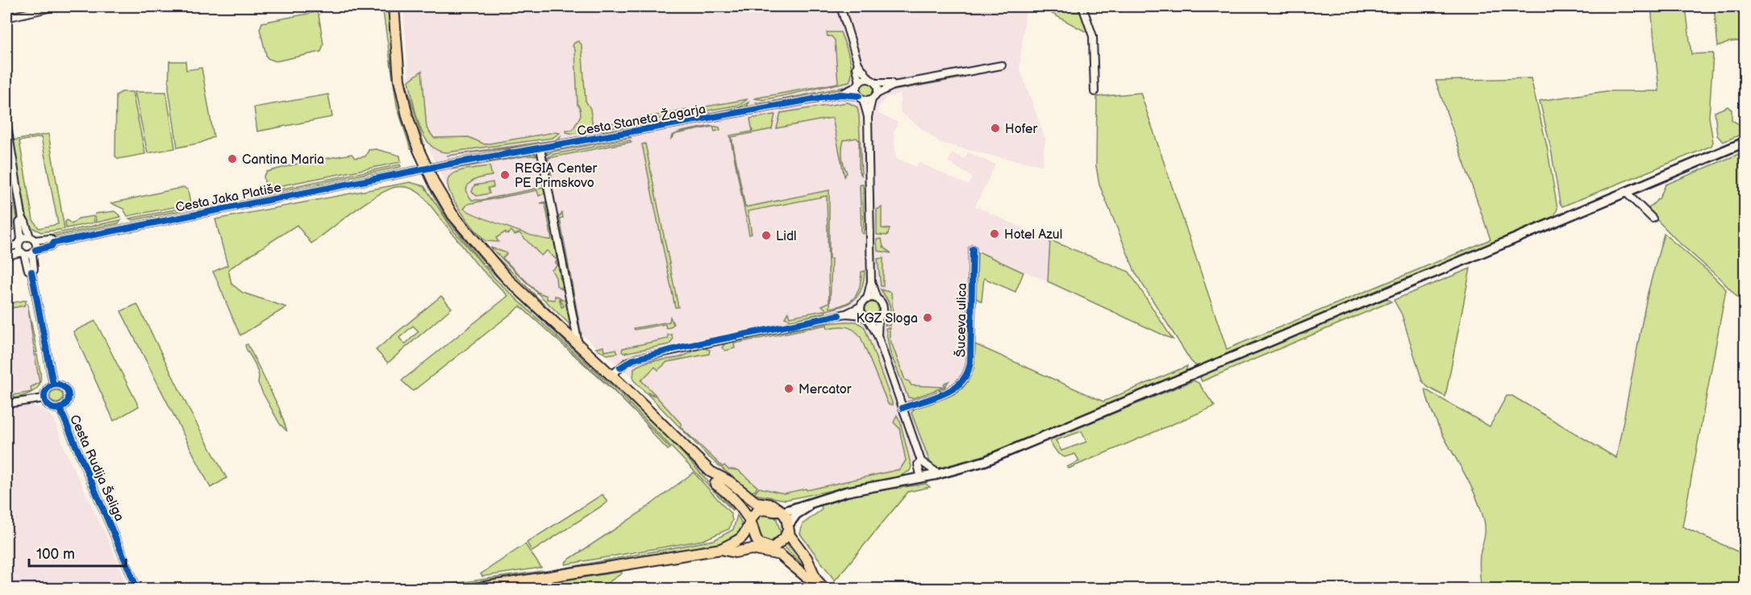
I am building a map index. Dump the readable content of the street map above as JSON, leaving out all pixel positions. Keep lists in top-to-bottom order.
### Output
{
  "streets": {
    "street": [
      "Cesta Staneta Žagarja",
      "Cesta Jaka Platiše",
      "Šuceva ulica",
      "Cesta Rudija Šeliga"
    ]
  },
  "crossings": [
    ["Cesta Staneta Žagarja", "Cesta Jaka Platiše"]
  ],
  "places": [
    "Hofer",
    "Cantina Maria",
    "REGIA Center PE Primskovo",
    "Hotel Azul",
    "Lidl",
    "KGZ Sloga",
    "Mercator"
  ],
  "scale_bar": "100 m"
}
